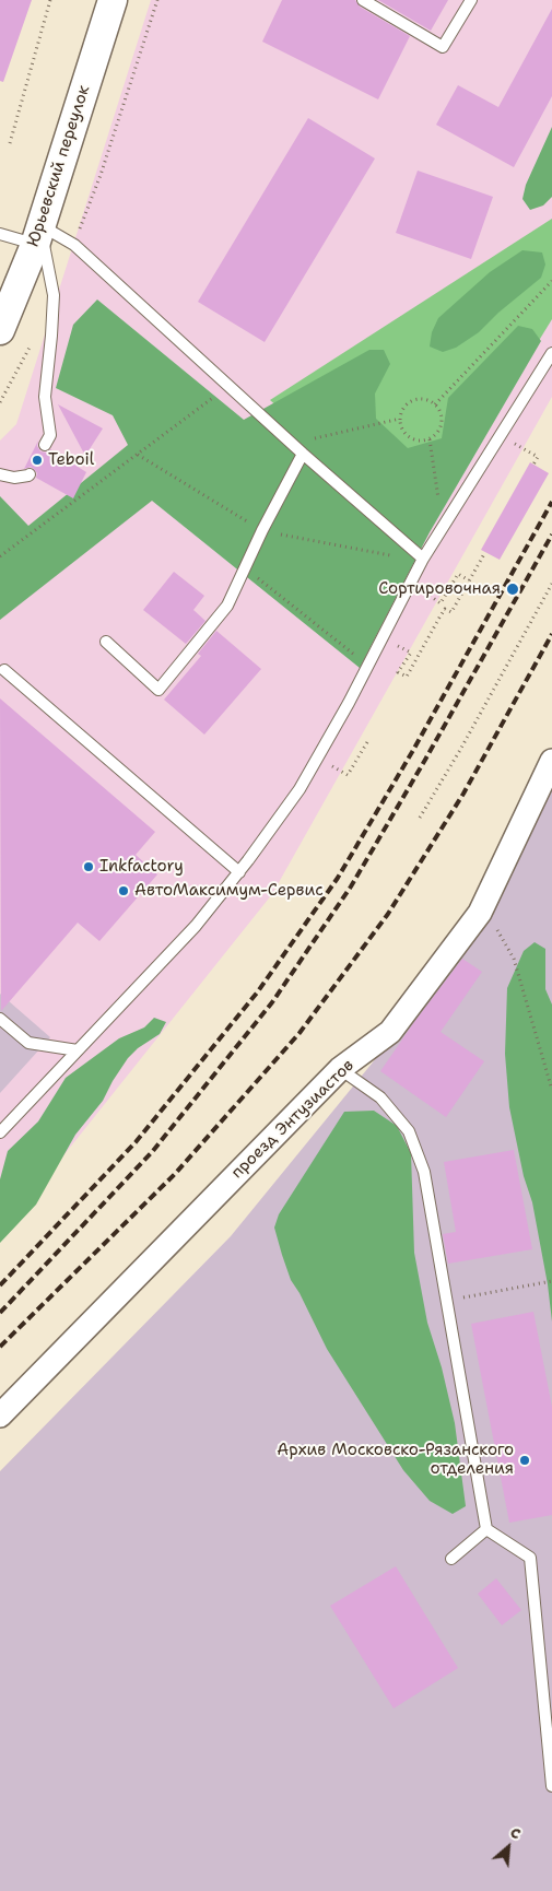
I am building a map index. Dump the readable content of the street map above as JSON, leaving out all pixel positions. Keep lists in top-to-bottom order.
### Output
{
  "streets": {
    "street": ["Юрьевский переулок", "проезд Энтузиастов"]
  },
  "places": [
    "Teboil",
    "Сортировочная",
    "Inkfactory",
    "АвтоМаксимум-Сервиc",
    "Архив Московско-Рязанского отделения"
  ],
  "north": "top right"
}
